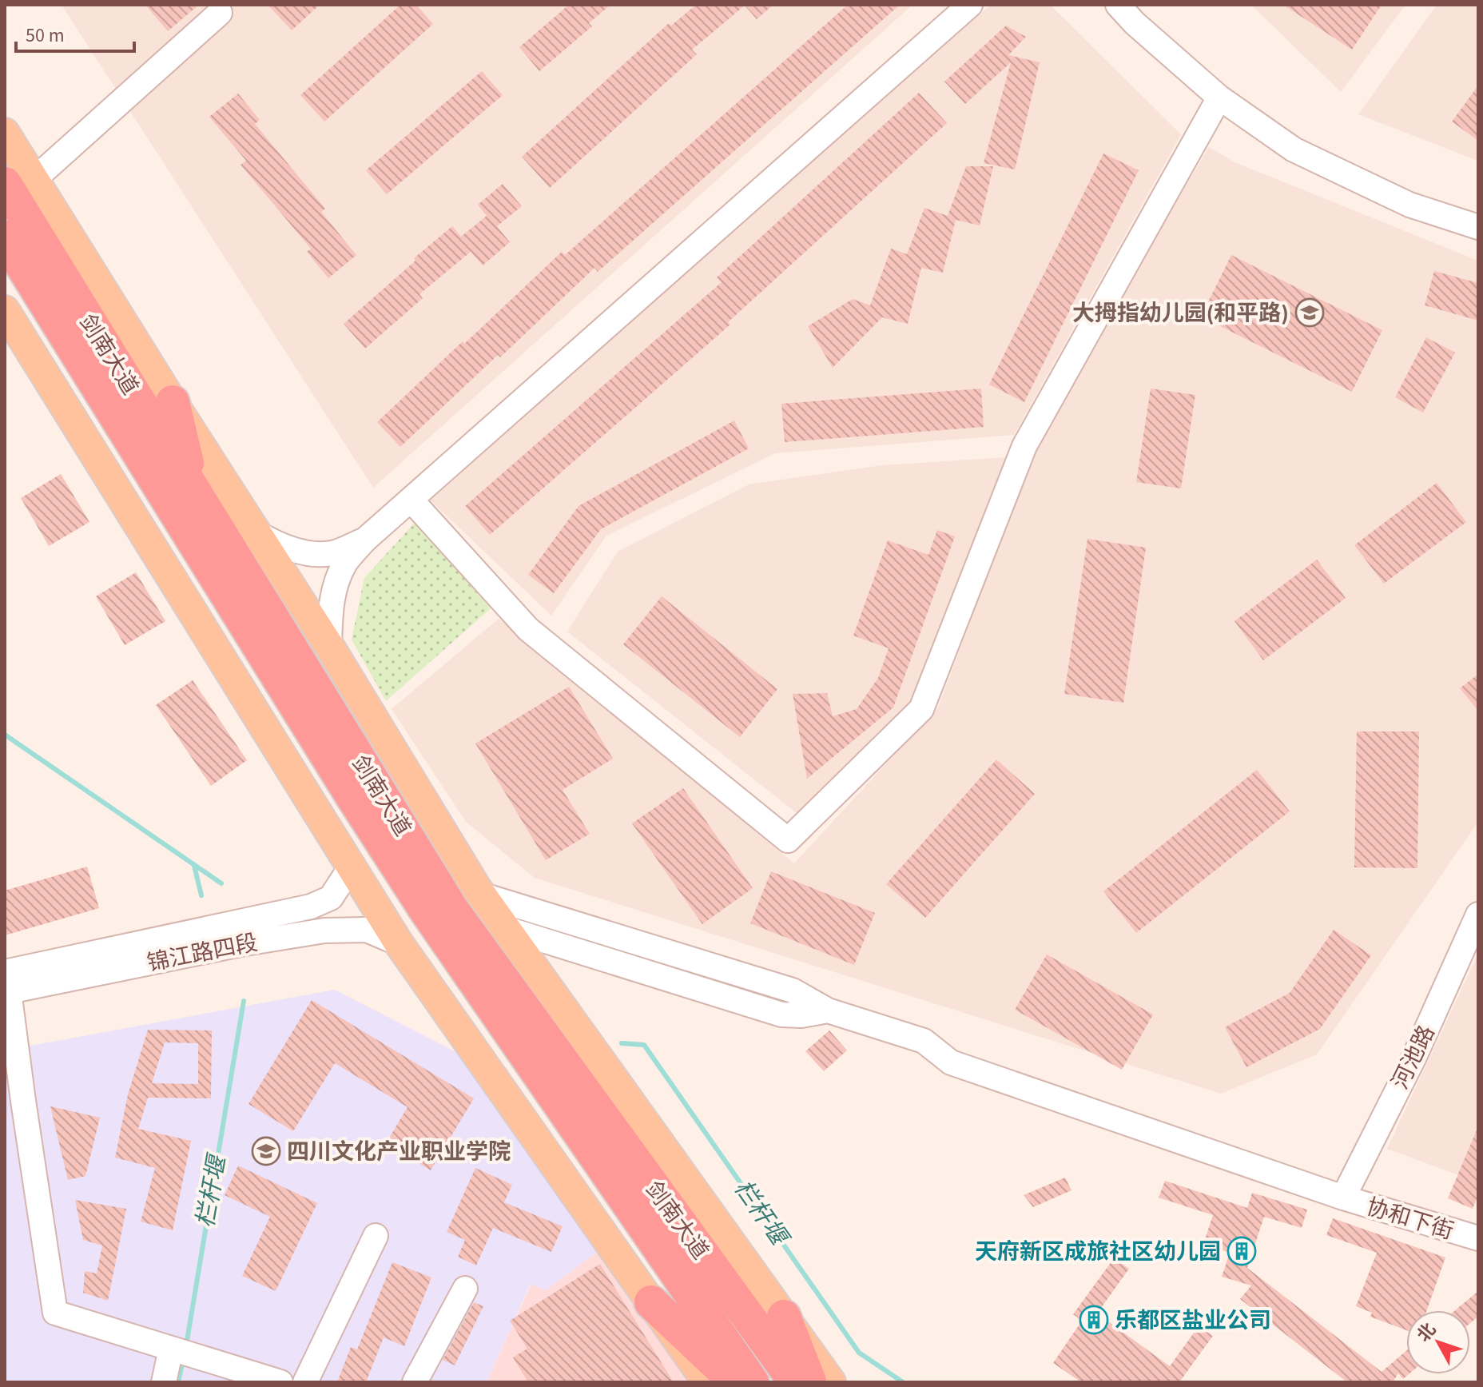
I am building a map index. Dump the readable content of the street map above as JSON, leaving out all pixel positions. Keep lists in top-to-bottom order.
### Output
{
  "streets": {
    "highway": ["剑南大道"],
    "street": ["锦江路四段", "河池路", "协和下街"]
  },
  "crossings": [
    ["河池路", "协和下街"]
  ],
  "water": ["栏杆堰"],
  "places": {
    "school or university": ["大拇指幼儿园(和平路)", "四川文化产业职业学院"],
    "building": ["天府新区成旅社区幼儿园", "乐都区盐业公司"]
  },
  "scale_bar": "50 m",
  "north": "top left"
}
